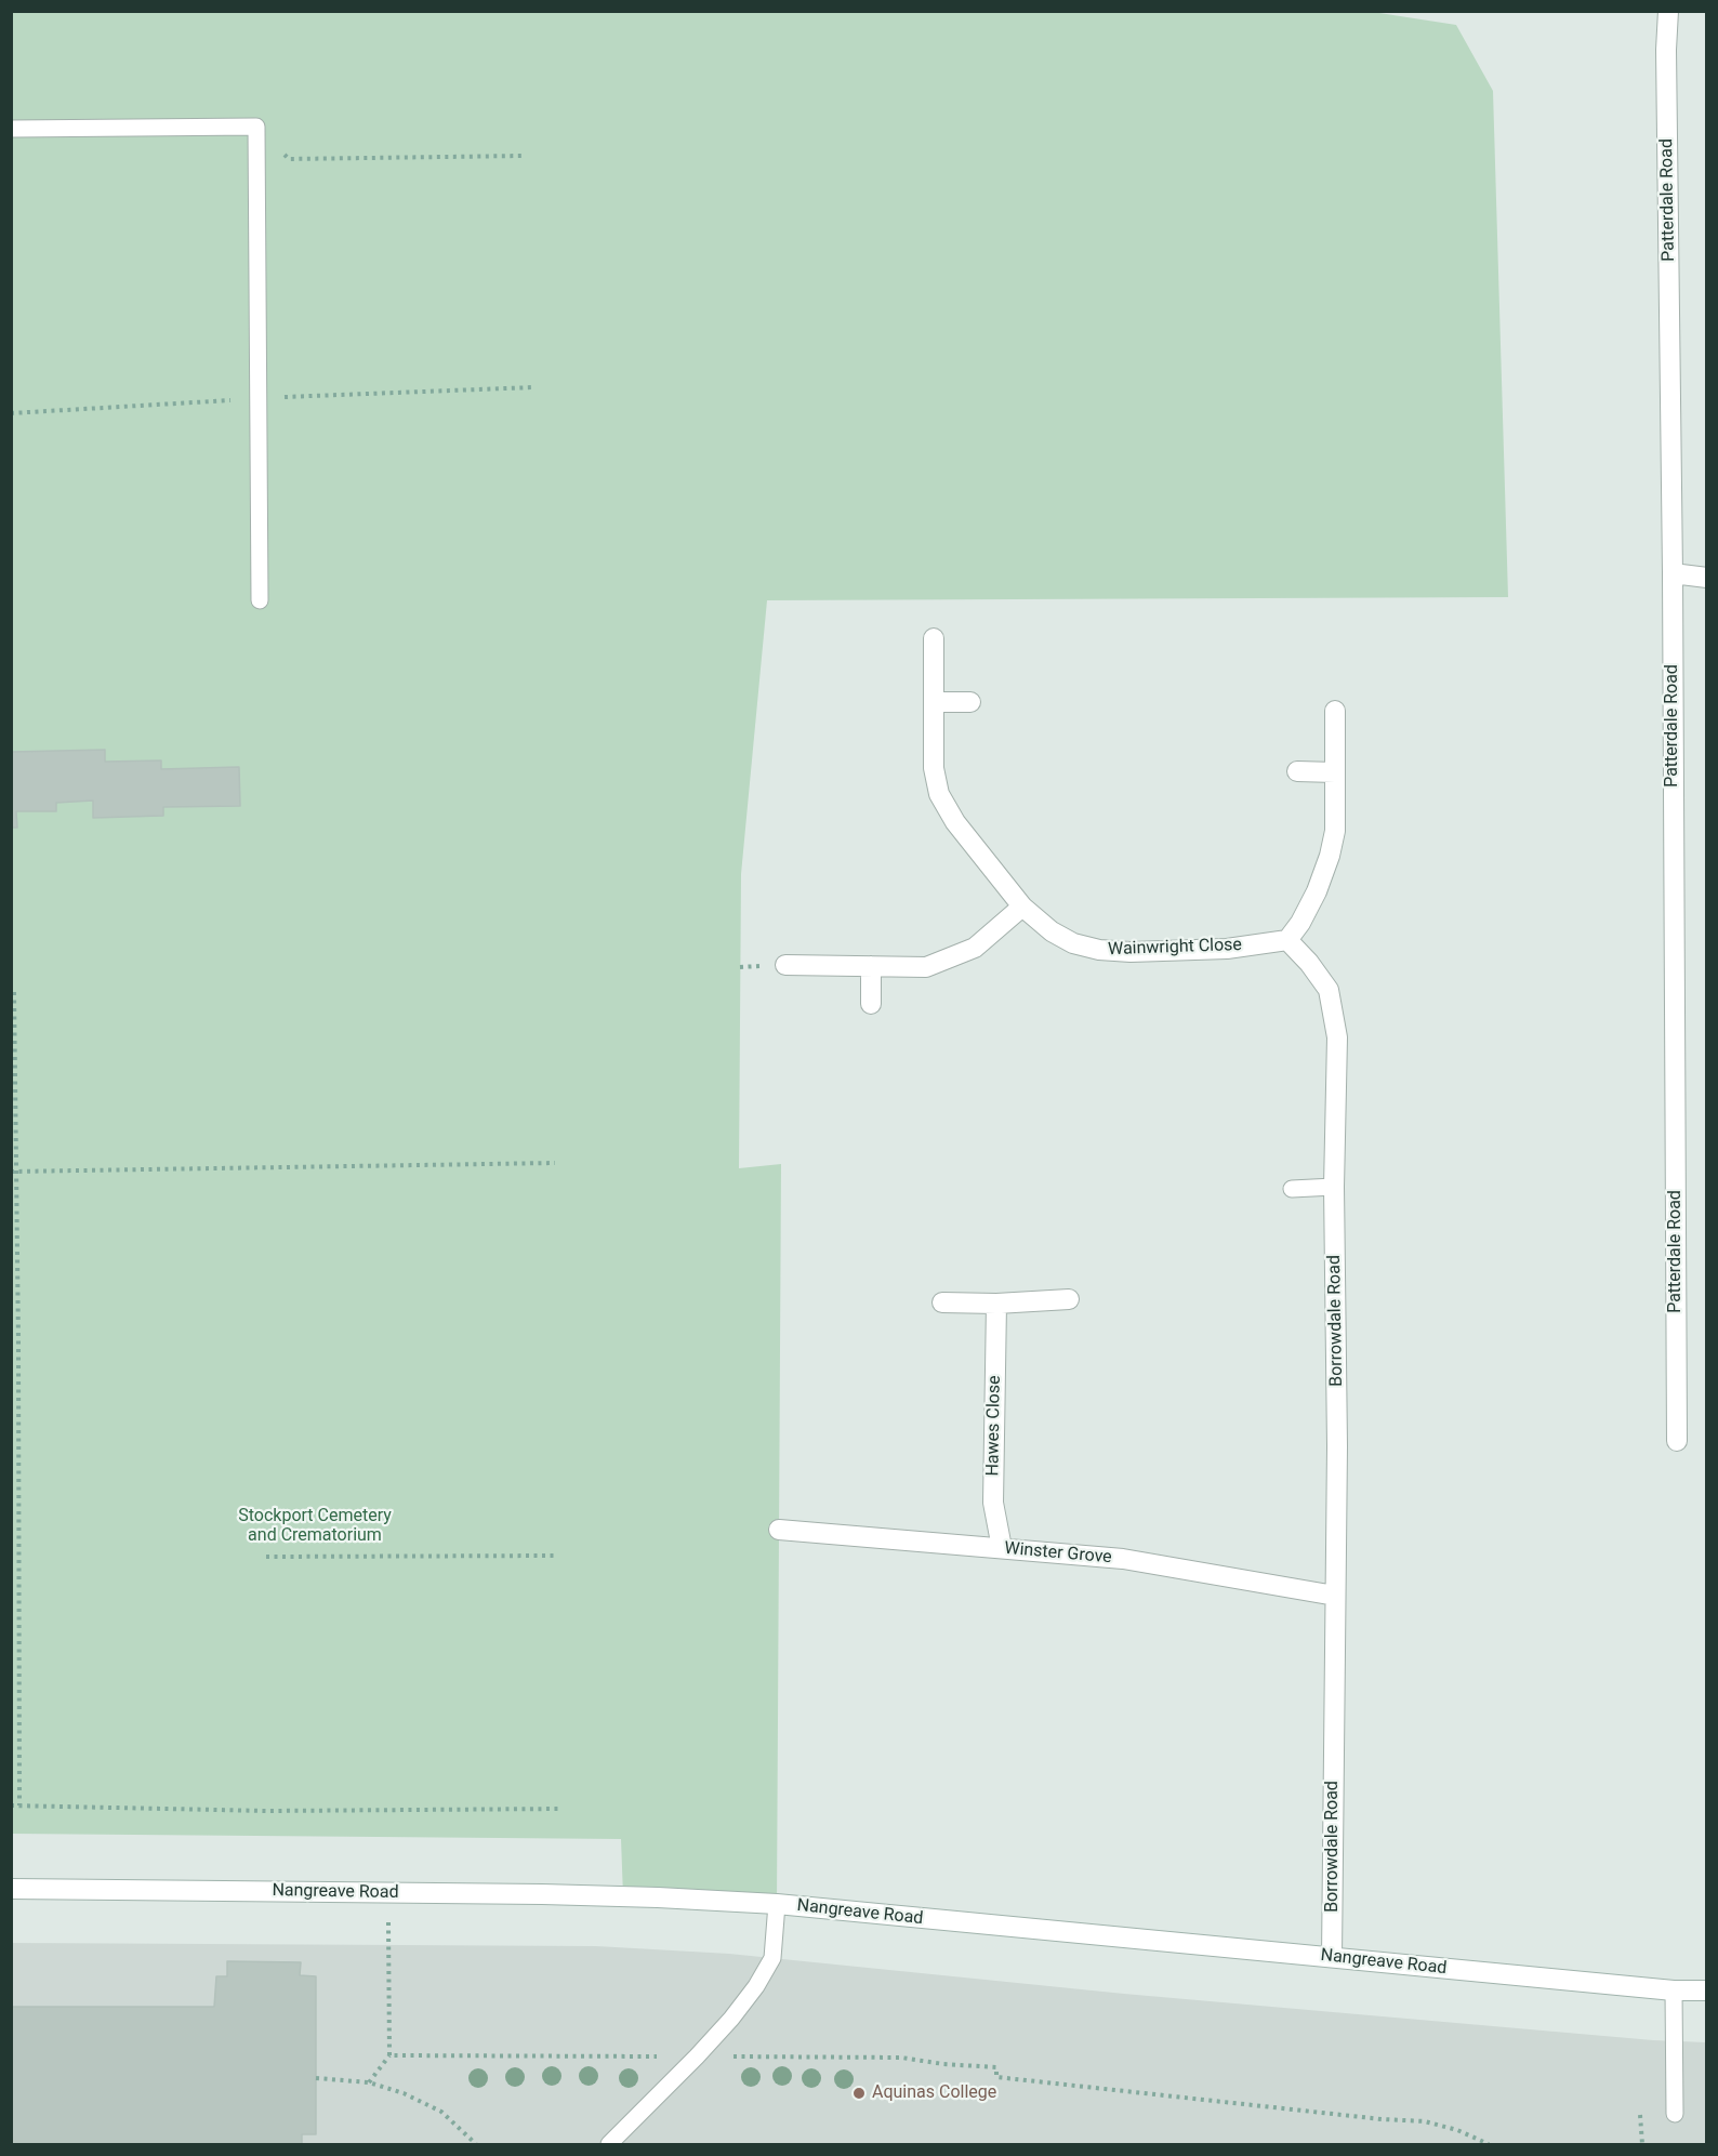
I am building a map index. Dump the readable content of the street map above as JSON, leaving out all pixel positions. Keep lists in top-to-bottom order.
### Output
{
  "streets": {
    "street": [
      "Patterdale Road",
      "Wainwright Close",
      "Borrowdale Road",
      "Hawes Close",
      "Winster Grove",
      "Nangreave Road"
    ]
  },
  "crossings": [
    ["Wainwright Close", "Borrowdale Road"],
    ["Borrowdale Road", "Winster Grove"],
    ["Borrowdale Road", "Nangreave Road"],
    ["Hawes Close", "Winster Grove"]
  ],
  "parks": ["Stockport Cemetery and Crematorium"],
  "places": ["Aquinas College"]
}
